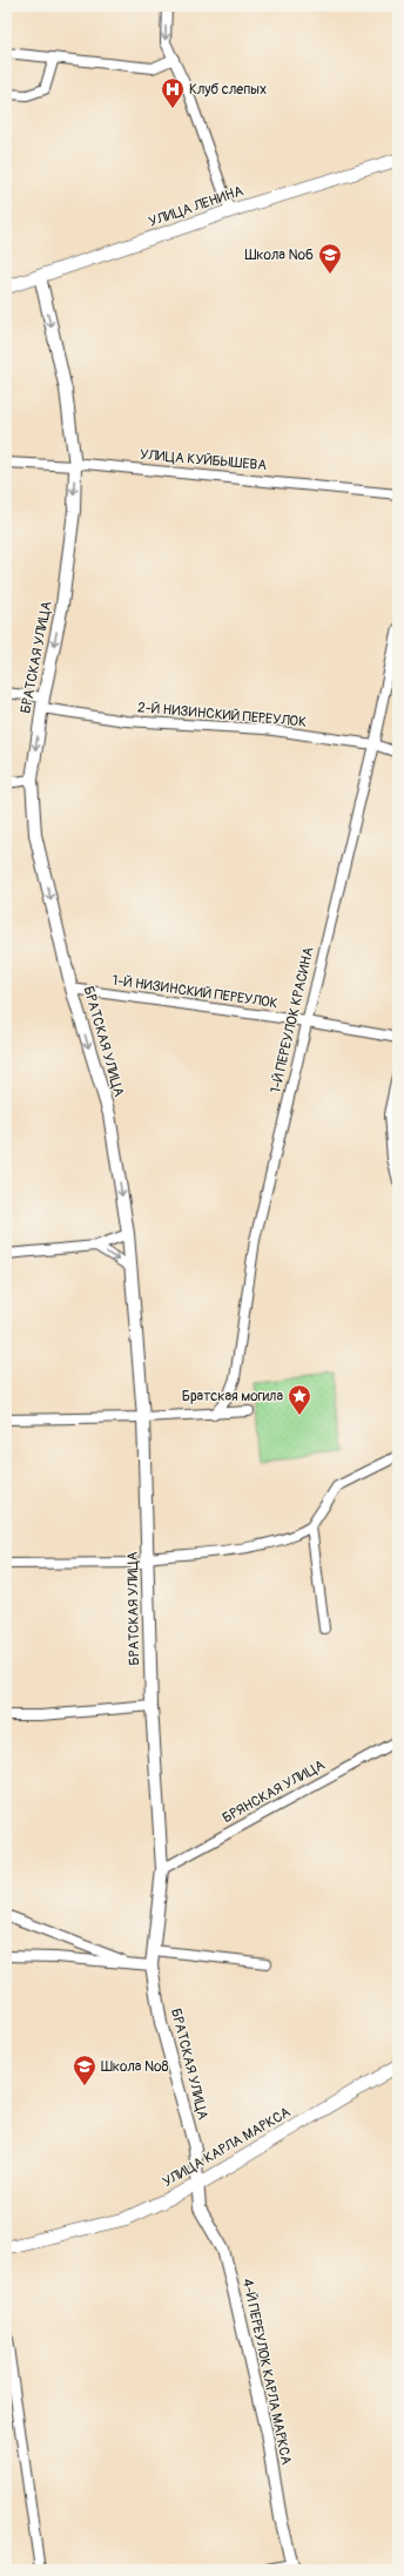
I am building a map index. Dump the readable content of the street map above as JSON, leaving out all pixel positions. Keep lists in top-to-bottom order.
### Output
{
  "streets": {
    "main road": ["УЛИЦА ЛЕНИНА", "УЛИЦА КАРЛА МАРКСА"],
    "street": [
      "УЛИЦА КУЙБЫШЕВА",
      "БРАТСКАЯ УЛИЦА",
      "2-Й НИЗИНСКИЙ ПЕРЕУЛОК",
      "1-Й НИЗИНСКИЙ ПЕРЕУЛОК",
      "1-Й ПЕРЕУЛОК КРАСИНА",
      "БРЯНСКАЯ УЛИЦА",
      "4-Й ПЕРЕУЛОК КАРЛА МАРКСА"
    ]
  },
  "crossings": [
    ["УЛИЦА ЛЕНИНА", "БРАТСКАЯ УЛИЦА"],
    ["УЛИЦА КУЙБЫШЕВА", "БРАТСКАЯ УЛИЦА"],
    ["БРАТСКАЯ УЛИЦА", "2-Й НИЗИНСКИЙ ПЕРЕУЛОК"],
    ["БРАТСКАЯ УЛИЦА", "1-Й НИЗИНСКИЙ ПЕРЕУЛОК"],
    ["БРАТСКАЯ УЛИЦА", "БРЯНСКАЯ УЛИЦА"],
    ["БРАТСКАЯ УЛИЦА", "УЛИЦА КАРЛА МАРКСА"],
    ["БРАТСКАЯ УЛИЦА", "4-Й ПЕРЕУЛОК КАРЛА МАРКСА"],
    ["2-Й НИЗИНСКИЙ ПЕРЕУЛОК", "1-Й ПЕРЕУЛОК КРАСИНА"],
    ["1-Й НИЗИНСКИЙ ПЕРЕУЛОК", "1-Й ПЕРЕУЛОК КРАСИНА"],
    ["УЛИЦА КАРЛА МАРКСА", "4-Й ПЕРЕУЛОК КАРЛА МАРКСА"]
  ],
  "one_way": ["БРАТСКАЯ УЛИЦА"],
  "places": {
    "hospital": ["Клуб слепых"],
    "school or university": ["Школа №6", "Школа №8"],
    "place": ["Братская могила"]
  }
}
